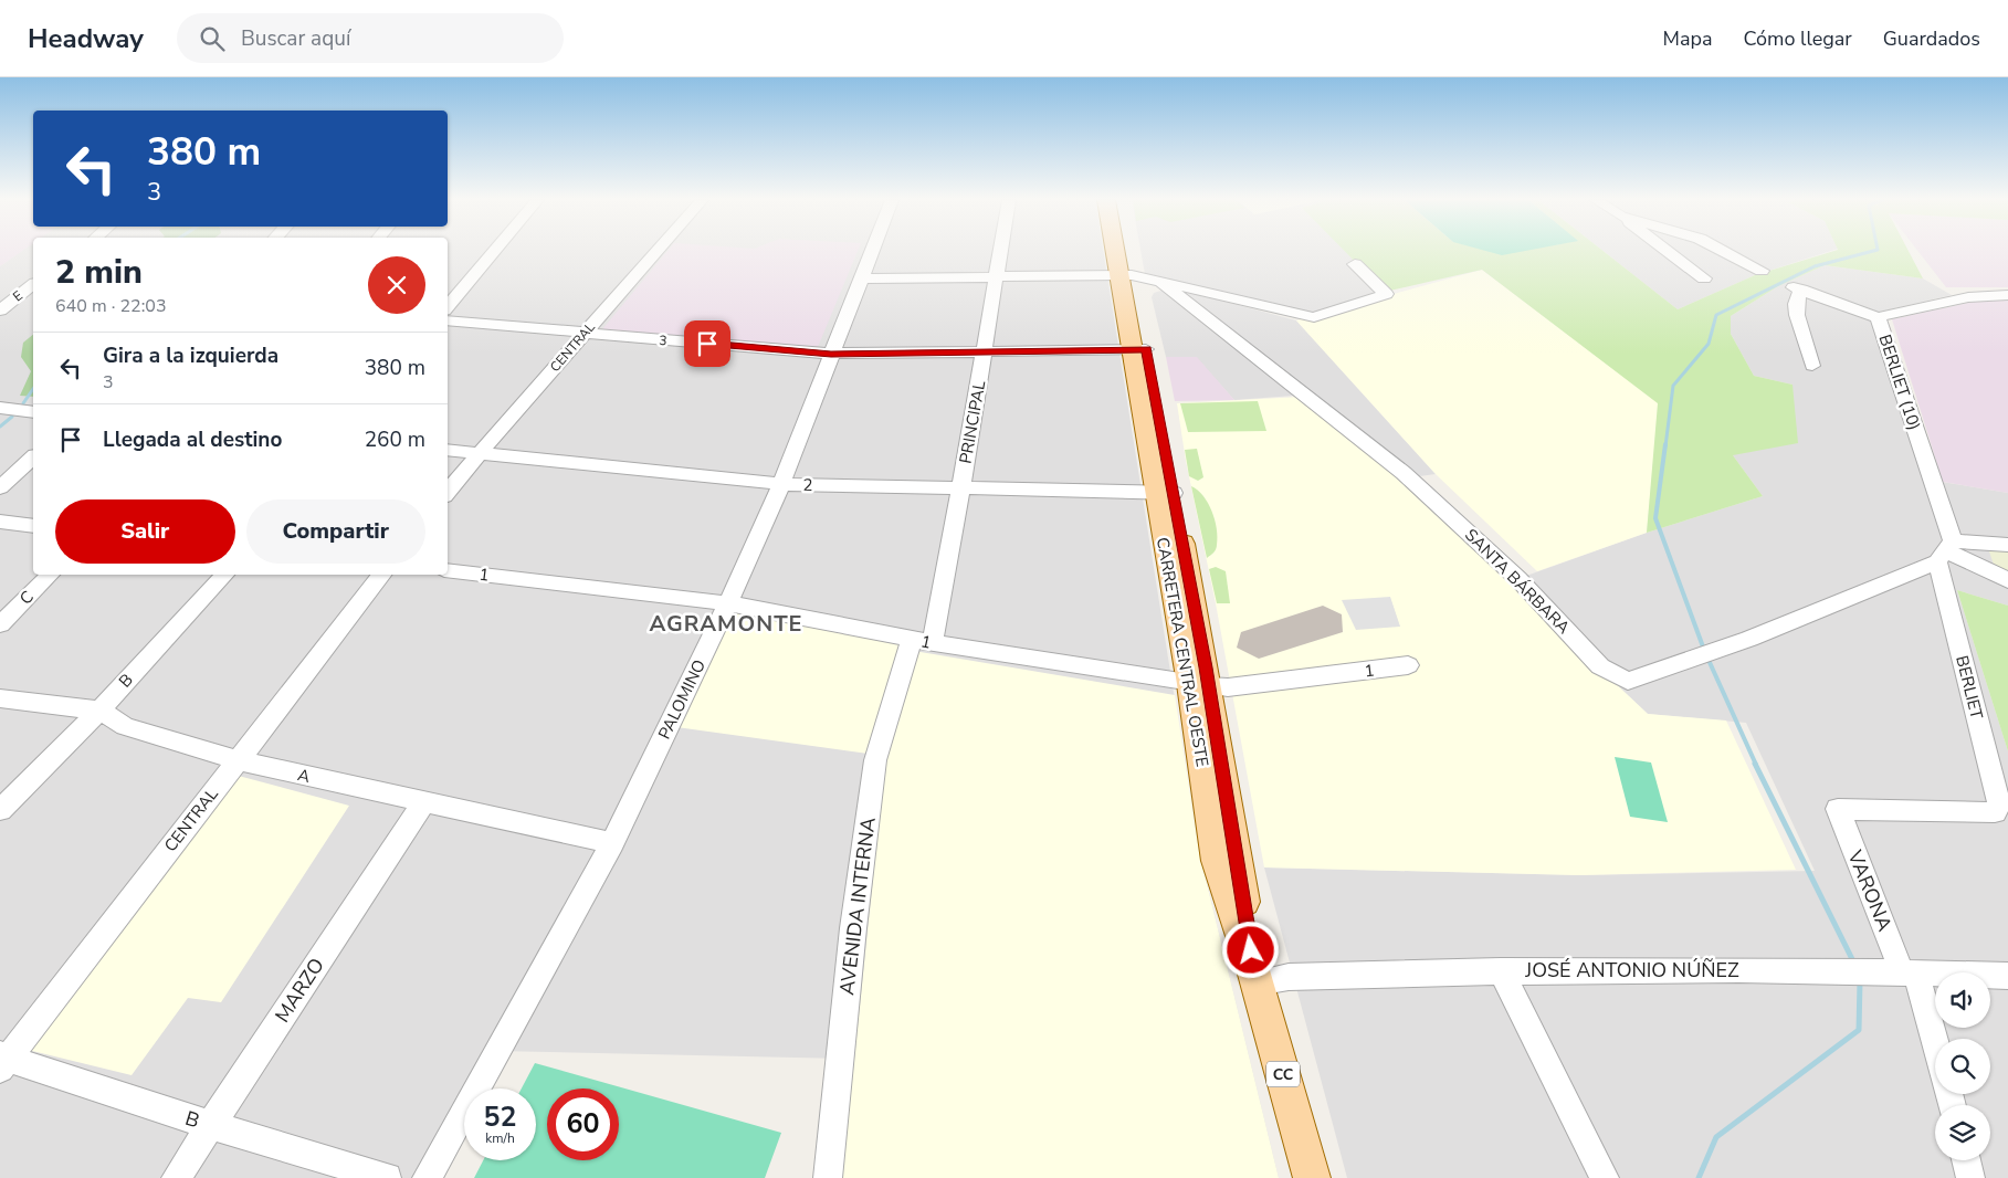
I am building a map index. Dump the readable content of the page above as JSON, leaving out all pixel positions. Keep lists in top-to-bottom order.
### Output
{
  "streets": {
    "main road": ["CARRETERA CENTRAL OESTE", "CC"],
    "street": [
      "E",
      "3",
      "CENTRAL",
      "BERLIET (10)",
      "PRINCIPAL",
      "2",
      "1",
      "SANTA BÁRBARA",
      "C",
      "B",
      "BERLIET",
      "PALOMINO",
      "A",
      "VARONA",
      "AVENIDA INTERNA",
      "JOSÉ ANTONIO NÚÑEZ",
      "MARZO"
    ]
  },
  "crossings": [
    ["3", "CENTRAL"],
    ["3", "PRINCIPAL"],
    ["3", "CARRETERA CENTRAL OESTE"],
    ["3", "PALOMINO"],
    ["CENTRAL", "2"],
    ["CENTRAL", "B"],
    ["CENTRAL", "A"],
    ["BERLIET (10)", "SANTA BÁRBARA"],
    ["BERLIET (10)", "BERLIET"],
    ["PRINCIPAL", "2"],
    ["PRINCIPAL", "1"],
    ["PRINCIPAL", "AVENIDA INTERNA"],
    ["2", "CARRETERA CENTRAL OESTE"],
    ["2", "PALOMINO"],
    ["1", "CARRETERA CENTRAL OESTE"],
    ["1", "PALOMINO"],
    ["1", "AVENIDA INTERNA"],
    ["SANTA BÁRBARA", "CARRETERA CENTRAL OESTE"],
    ["SANTA BÁRBARA", "BERLIET"],
    ["CARRETERA CENTRAL OESTE", "JOSÉ ANTONIO NÚÑEZ"],
    ["B", "A"],
    ["B", "MARZO"],
    ["BERLIET", "VARONA"],
    ["PALOMINO", "A"],
    ["A", "MARZO"],
    ["VARONA", "JOSÉ ANTONIO NÚÑEZ"]
  ],
  "districts": ["AGRAMONTE"],
  "page": {
    "header": "Headway",
    "search": "Buscar aquí",
    "nav": ["Mapa", "Cómo llegar", "Guardados"],
    "turn": ["380 m", "3"],
    "heading": ["2 min", "640 m · 22:03"],
    "list": [
      {
        "name": "Gira a la izquierda",
        "note": "3",
        "value": "380 m"
      },
      {
        "name": "Llegada al destino",
        "value": "260 m"
      }
    ],
    "buttons": ["Salir", "Compartir"],
    "speed": "52 km/h",
    "limit": "60"
  }
}
